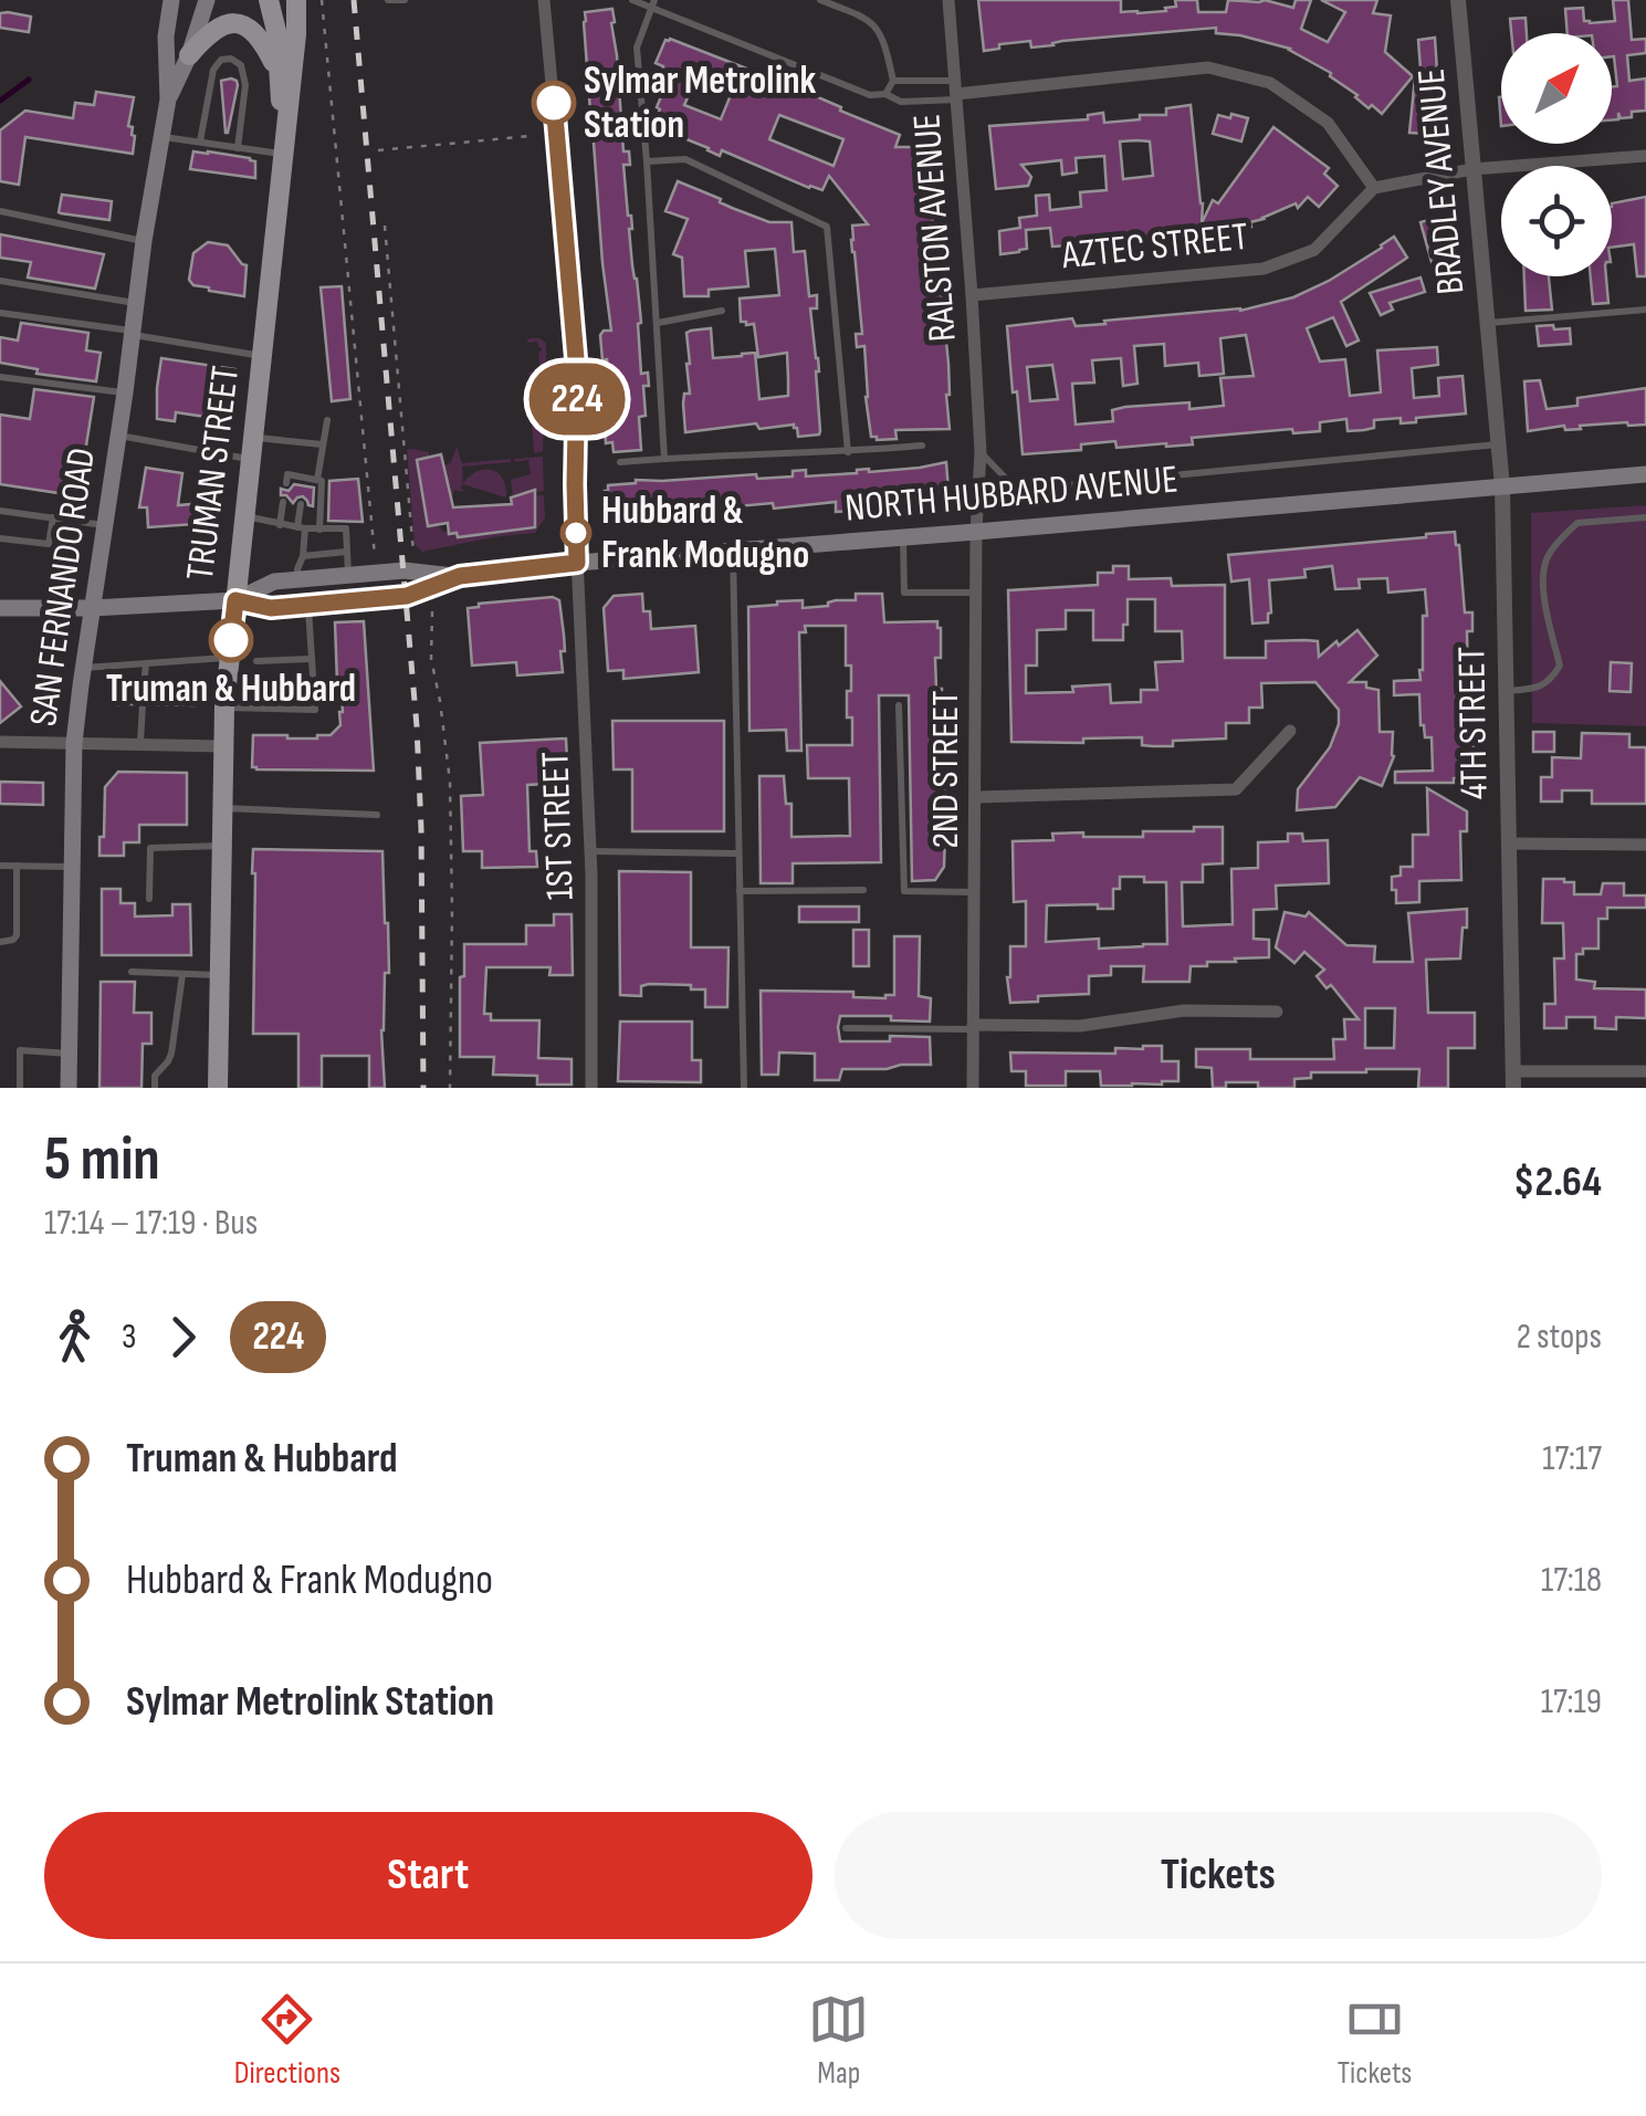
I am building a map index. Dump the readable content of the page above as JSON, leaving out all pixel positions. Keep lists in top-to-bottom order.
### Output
{
  "streets": {
    "main road": ["TRUMAN STREET", "NORTH HUBBARD AVENUE", "SAN FERNANDO ROAD"],
    "street": [
      "BRADLEY AVENUE",
      "RALSTON AVENUE",
      "AZTEC STREET",
      "4TH STREET",
      "2ND STREET",
      "1ST STREET"
    ]
  },
  "crossings": [
    ["BRADLEY AVENUE", "4TH STREET"],
    ["RALSTON AVENUE", "AZTEC STREET"],
    ["RALSTON AVENUE", "2ND STREET"],
    ["TRUMAN STREET", "NORTH HUBBARD AVENUE"],
    ["NORTH HUBBARD AVENUE", "4TH STREET"],
    ["NORTH HUBBARD AVENUE", "2ND STREET"],
    ["NORTH HUBBARD AVENUE", "1ST STREET"]
  ],
  "places": ["Sylmar Metrolink Station", "Hubbard & Frank Modugno", "Truman & Hubbard"],
  "lines": ["bus line 224"],
  "north": "top right",
  "page": {
    "on_map": "224",
    "heading": ["5 min", "17:14 – 17:19 · Bus", "$2.64"],
    "legs": ["3", "224", "2 stops"],
    "list": [
      {
        "name": "Truman & Hubbard",
        "value": "17:17"
      },
      {
        "name": "Hubbard & Frank Modugno",
        "value": "17:18"
      },
      {
        "name": "Sylmar Metrolink Station",
        "value": "17:19"
      }
    ],
    "buttons": ["Start", "Tickets"],
    "tabs": ["Directions", "Map", "Tickets"]
  }
}
